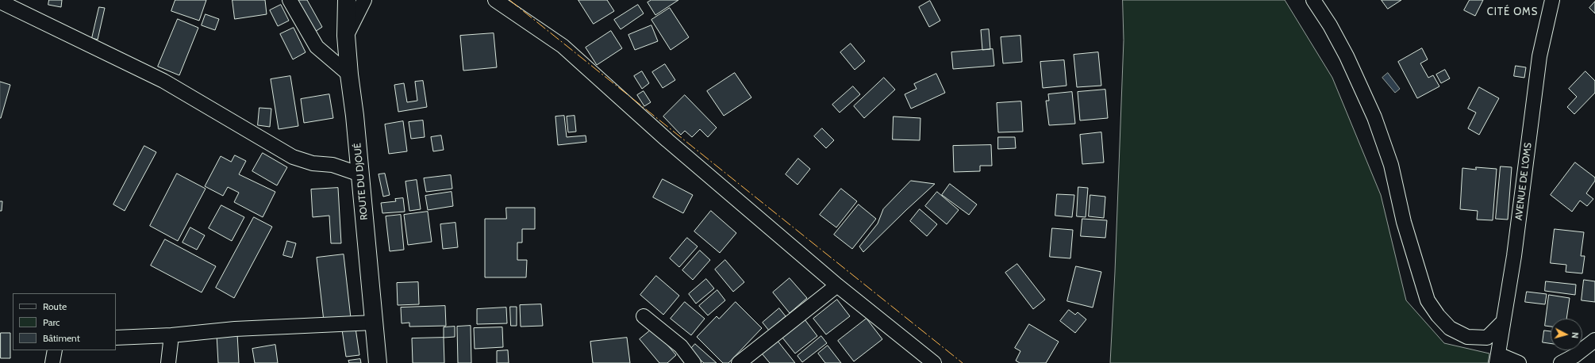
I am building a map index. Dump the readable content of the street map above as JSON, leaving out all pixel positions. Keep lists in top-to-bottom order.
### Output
{
  "streets": {
    "main road": ["ROUTE DU DJOUÉ"],
    "street": ["AVENUE DE L'OMS"]
  },
  "districts": ["CITÉ OMS"],
  "legend": ["Route", "Parc", "Bâtiment"],
  "north": "right"
}
